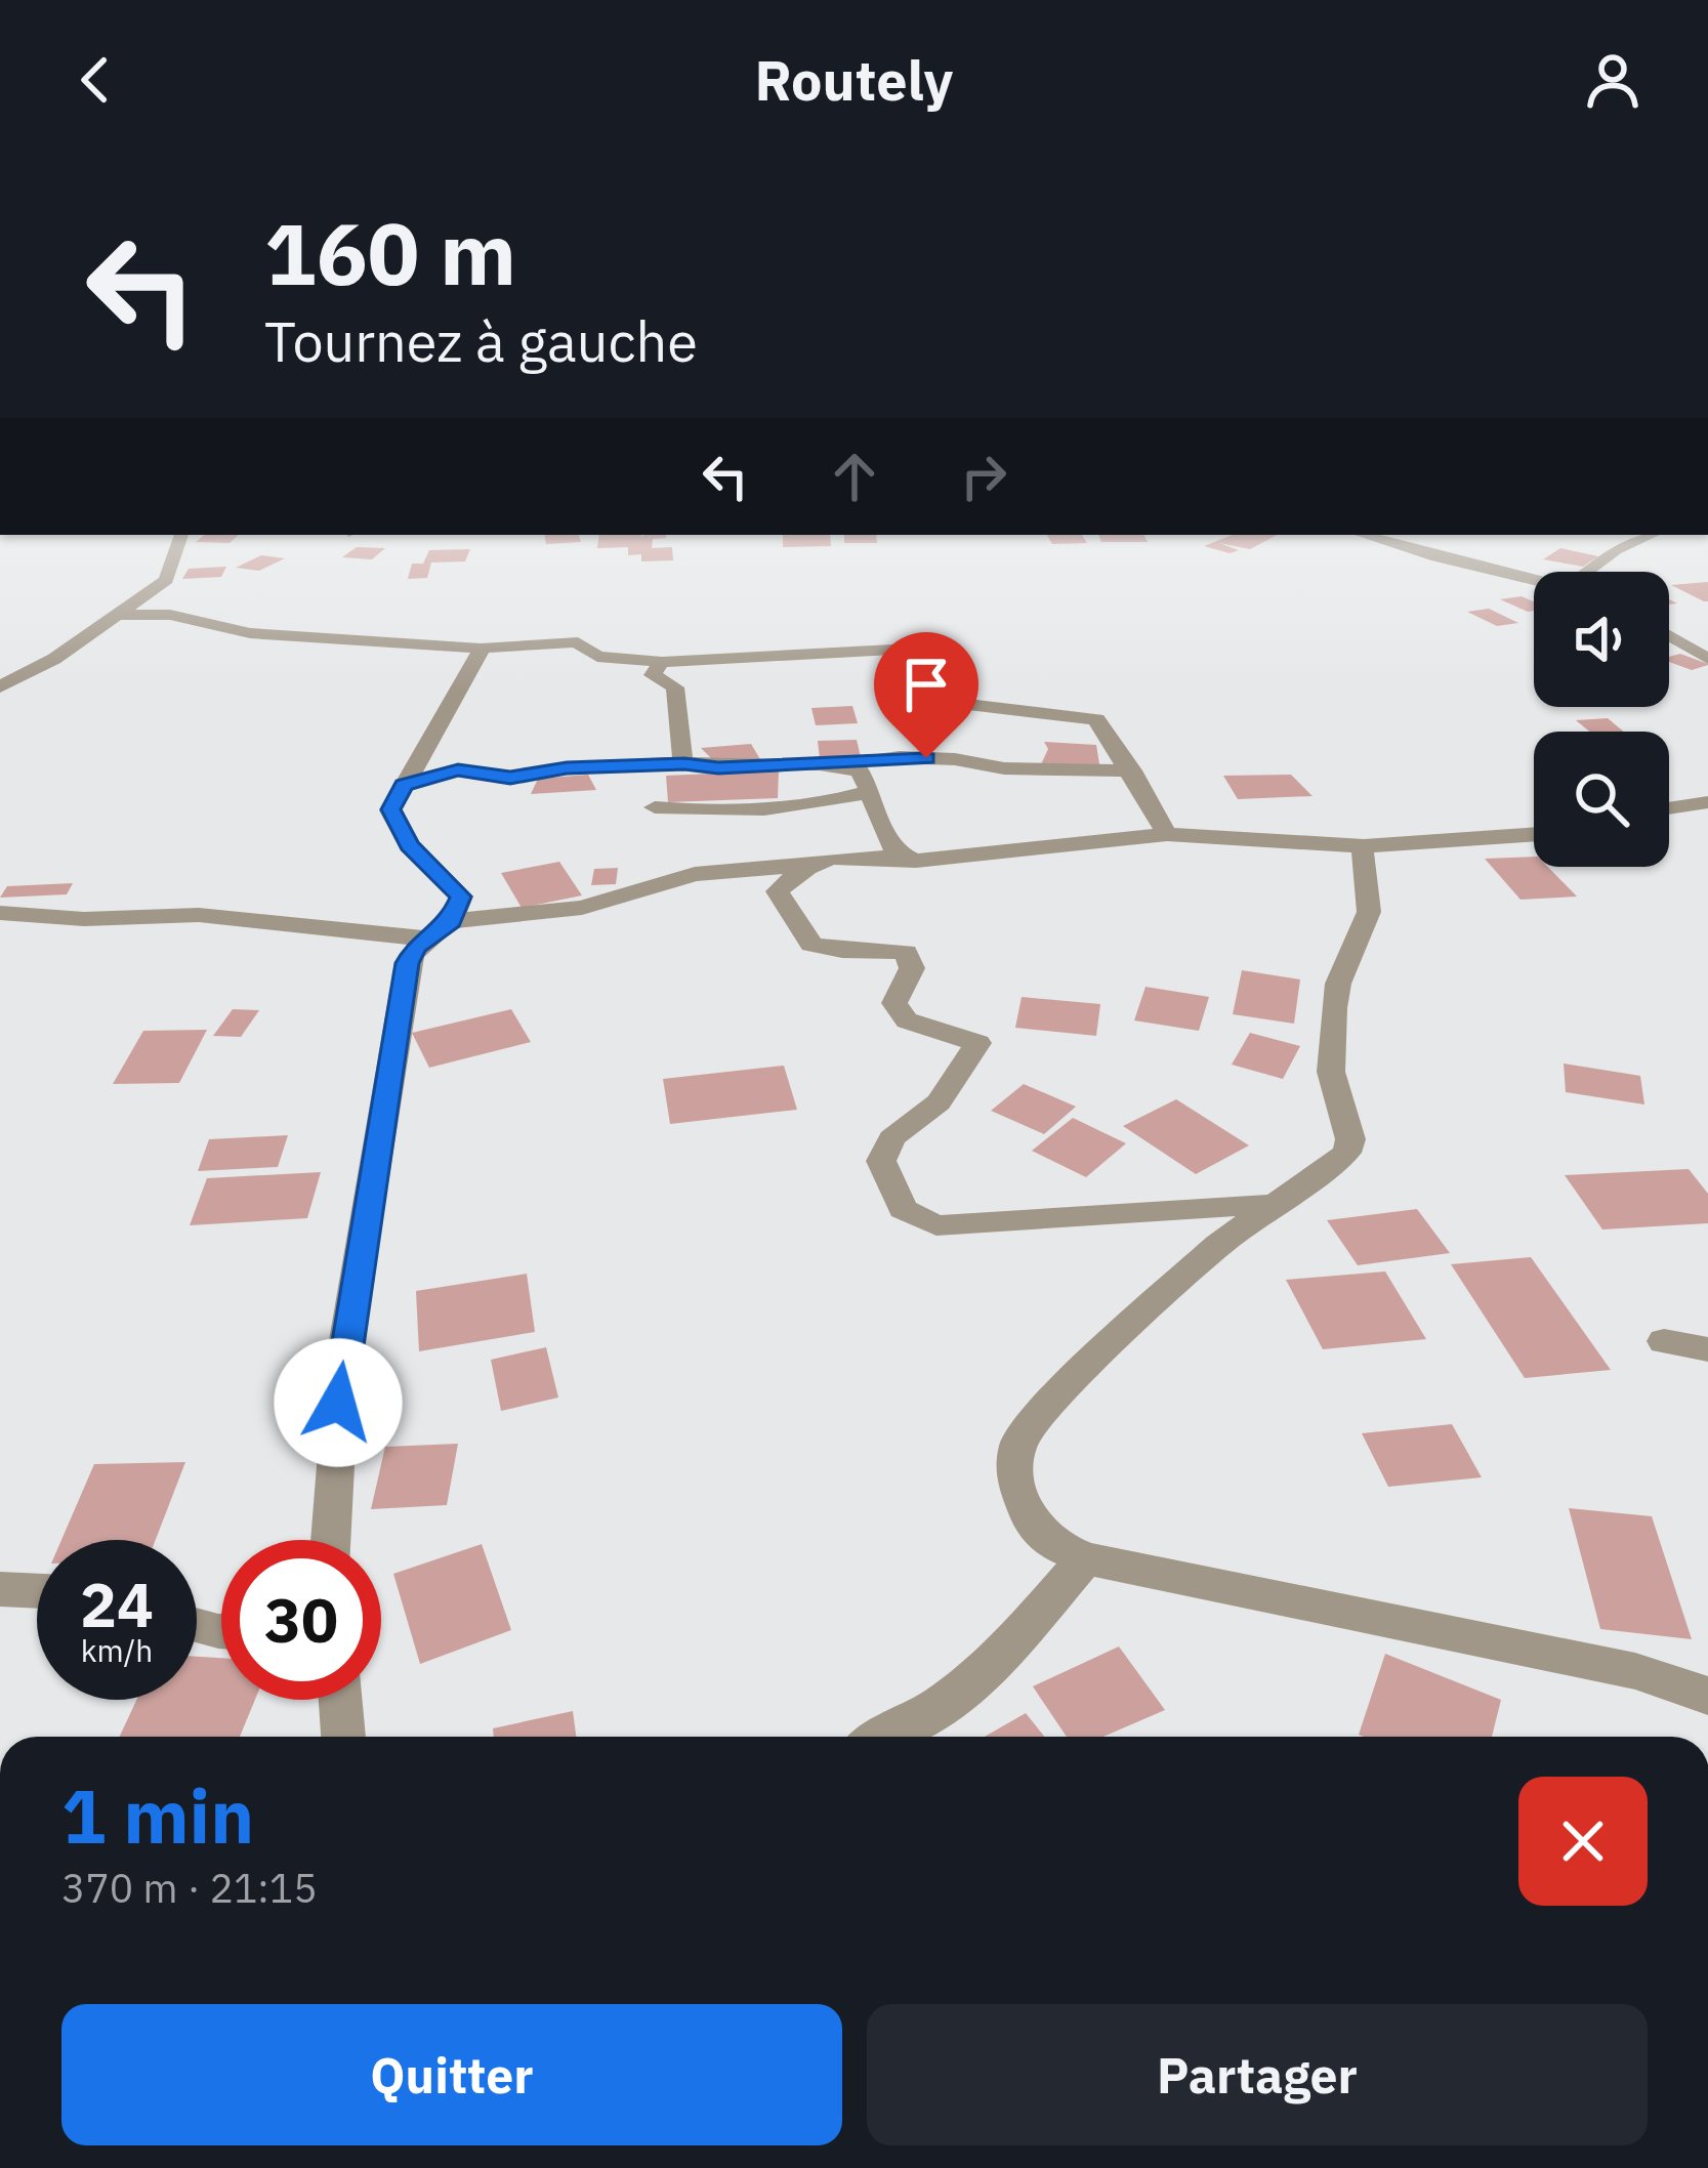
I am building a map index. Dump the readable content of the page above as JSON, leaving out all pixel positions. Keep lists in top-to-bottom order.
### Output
{
  "page": {
    "header": "Routely",
    "turn": ["160 m", "Tournez à gauche"],
    "speed": "24 km/h",
    "limit": "30",
    "heading": ["1 min", "370 m · 21:15"],
    "buttons": ["Quitter", "Partager"]
  }
}
